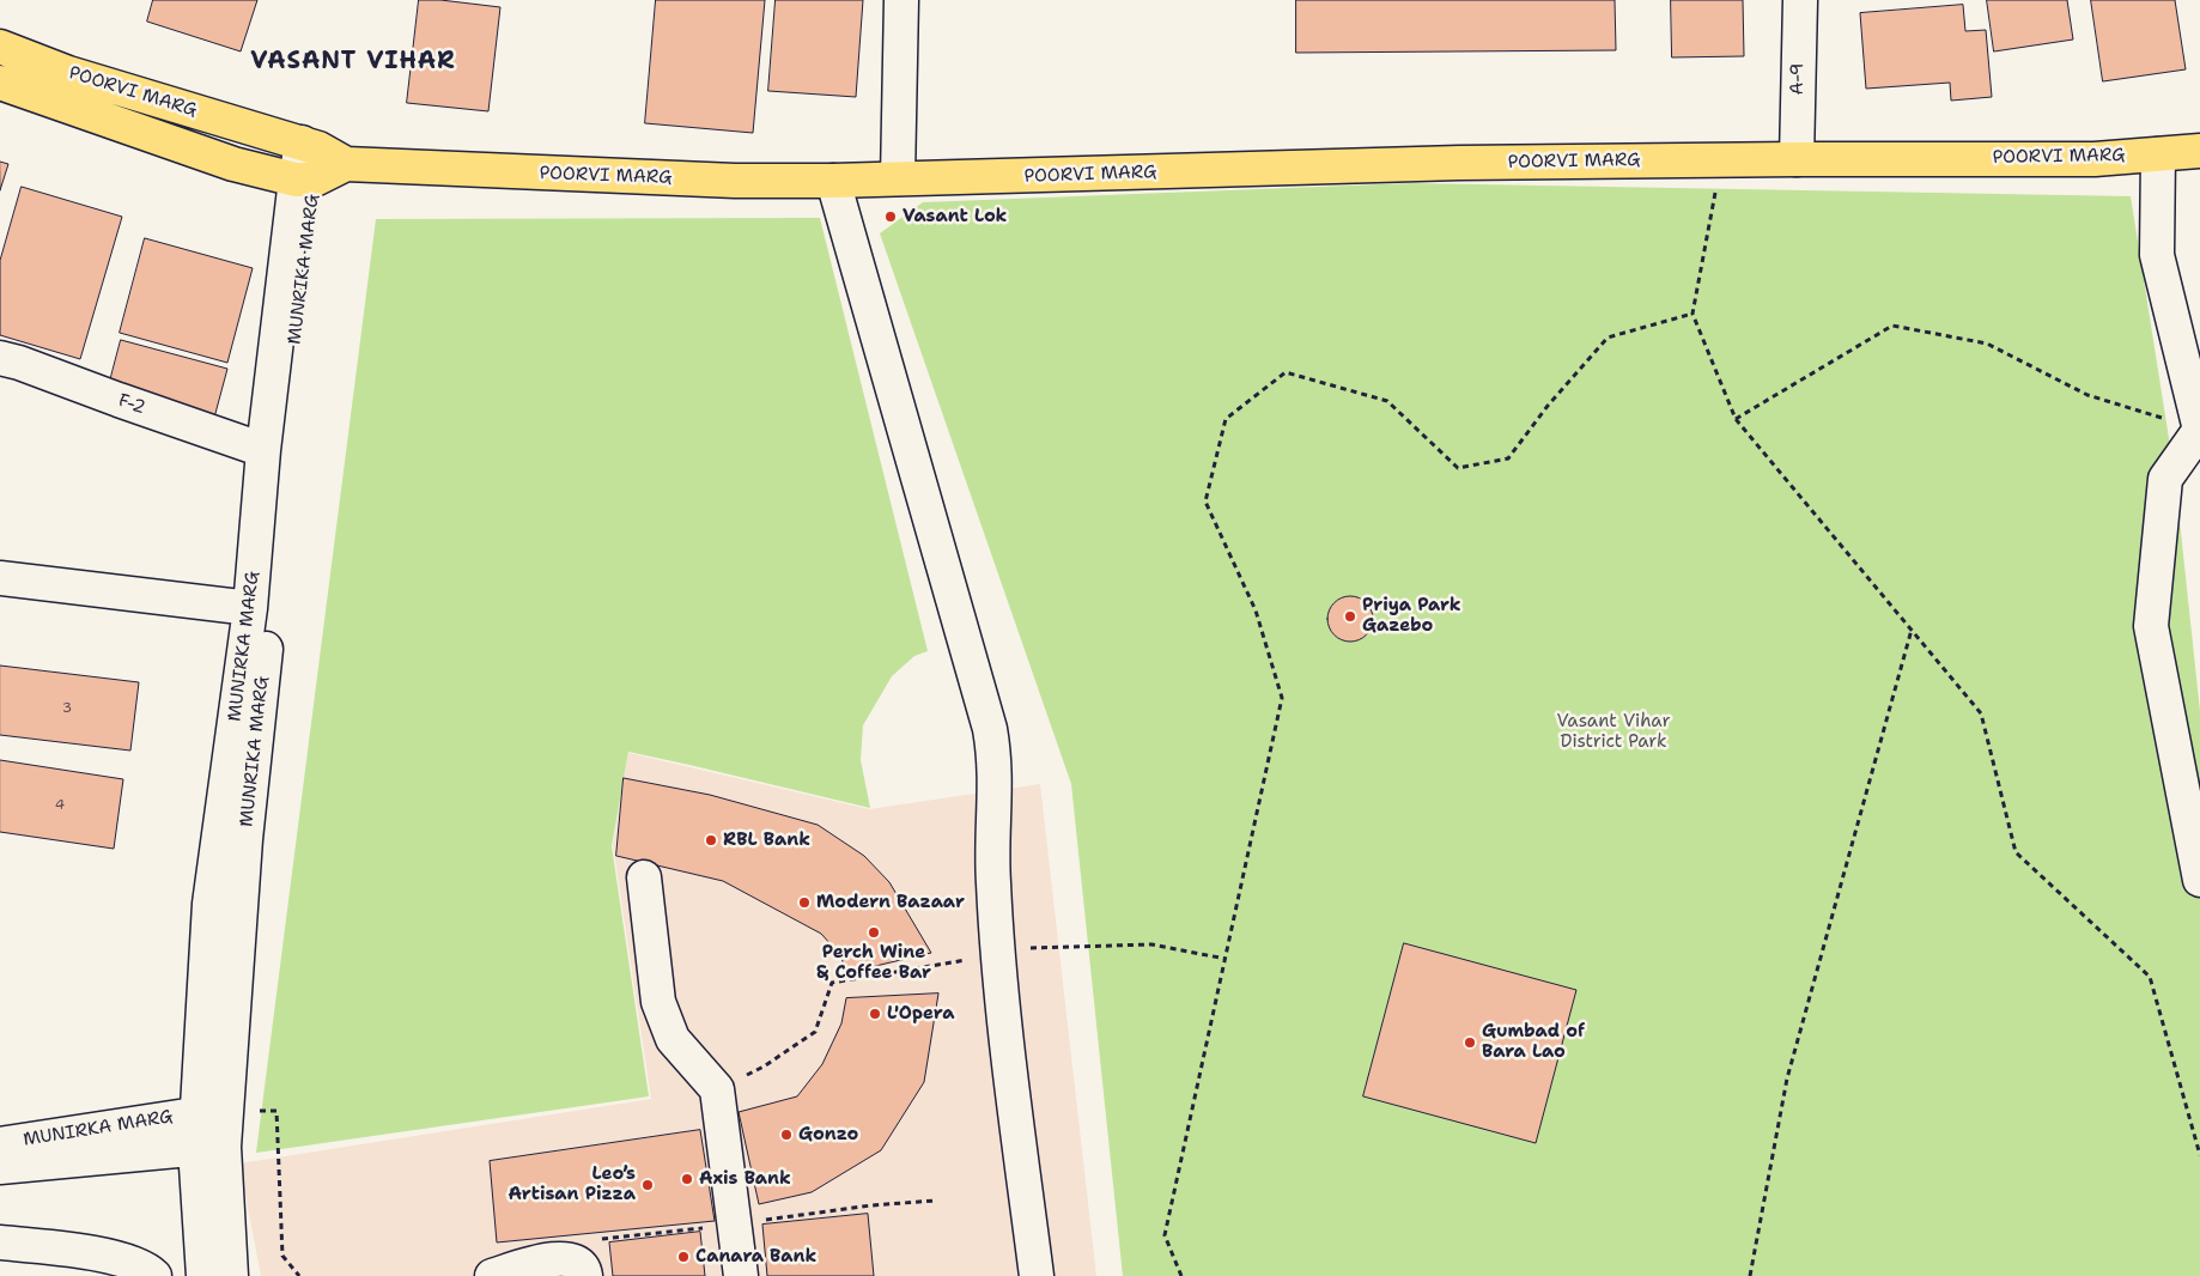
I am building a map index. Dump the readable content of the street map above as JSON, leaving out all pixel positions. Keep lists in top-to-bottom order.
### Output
{
  "streets": {
    "main road": ["POORVI MARG"],
    "street": [
      "A-9",
      "MUNRIKA MARG",
      "F-2",
      "MUNIRKA MARG"
    ]
  },
  "crossings": [
    ["A-9", "POORVI MARG"],
    ["POORVI MARG", "MUNRIKA MARG"],
    ["POORVI MARG", "MUNIRKA MARG"],
    ["MUNRIKA MARG", "MUNIRKA MARG"],
    ["F-2", "MUNIRKA MARG"]
  ],
  "districts": ["VASANT VIHAR"],
  "parks": ["Vasant Vihar District Park"],
  "places": [
    "Vasant Lok",
    "Priya Park Gazebo",
    "RBL Bank",
    "Modern Bazaar",
    "Perch Wine & Coffee Bar",
    "L'Opera",
    "Gumbad of Bara Lao",
    "Gonzo",
    "Axis Bank",
    "Leo’s Artisan Pizza",
    "Canara Bank"
  ],
  "house_numbers": ["3", "4"]
}
